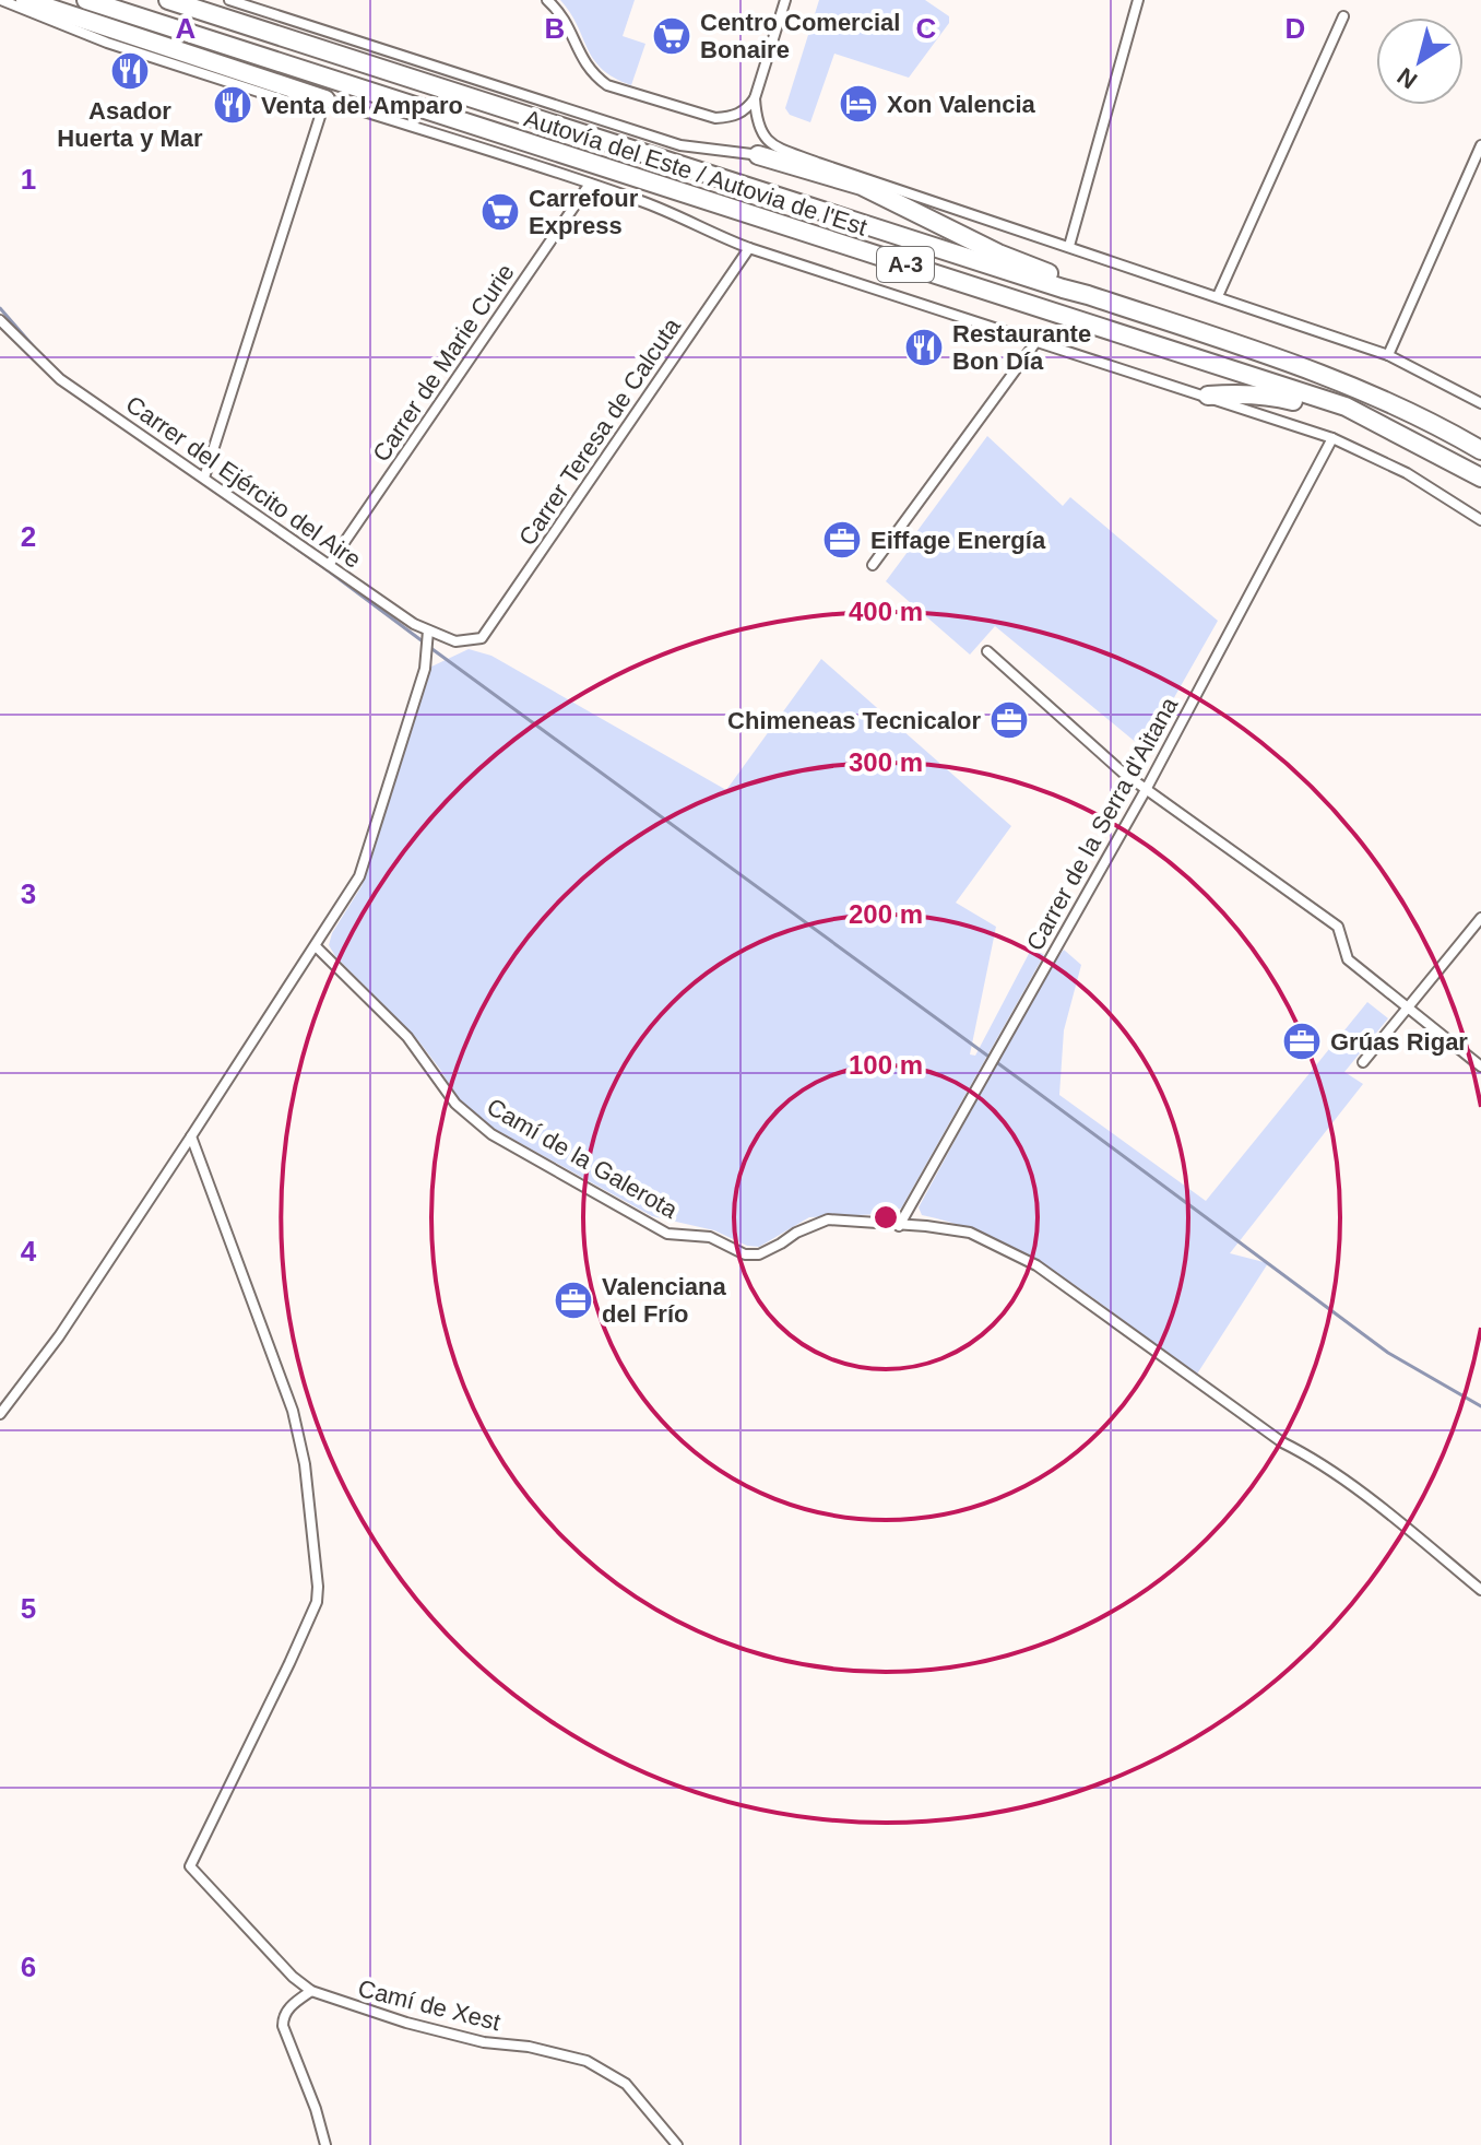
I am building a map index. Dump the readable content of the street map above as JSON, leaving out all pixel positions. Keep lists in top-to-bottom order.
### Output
{
  "streets": {
    "highway": ["Autovía del Este / Autovia de l'Est", "A-3"],
    "street": [
      "Carrer de Marie Curie",
      "Carrer Teresa de Calcuta",
      "Carrer del Ejército del Aire",
      "Carrer de la Serra d'Aitana",
      "Camí de la Galerota",
      "Camí de Xest"
    ]
  },
  "crossings": [
    ["Carrer de Marie Curie", "Carrer del Ejército del Aire"],
    ["Carrer Teresa de Calcuta", "Carrer del Ejército del Aire"],
    ["Carrer de la Serra d'Aitana", "Camí de la Galerota"]
  ],
  "places": {
    "supermarket": ["Centro Comercial Bonaire", "Carrefour Express"],
    "restaurant": ["Asador Huerta y Mar", "Venta del Amparo", "Restaurante Bon Día"],
    "hotel": ["Xon Valencia"],
    "office": [
      "Eiffage Energía",
      "Chimeneas Tecnicalor",
      "Grúas Rigar",
      "Valenciana del Frío"
    ]
  },
  "north": "bottom left",
  "grid": {
    "columns": [
      "A",
      "B",
      "C",
      "D"
    ],
    "rows": [
      "1",
      "2",
      "3",
      "4",
      "5",
      "6"
    ]
  },
  "rings": [
    "400 m",
    "300 m",
    "200 m",
    "100 m"
  ]
}
